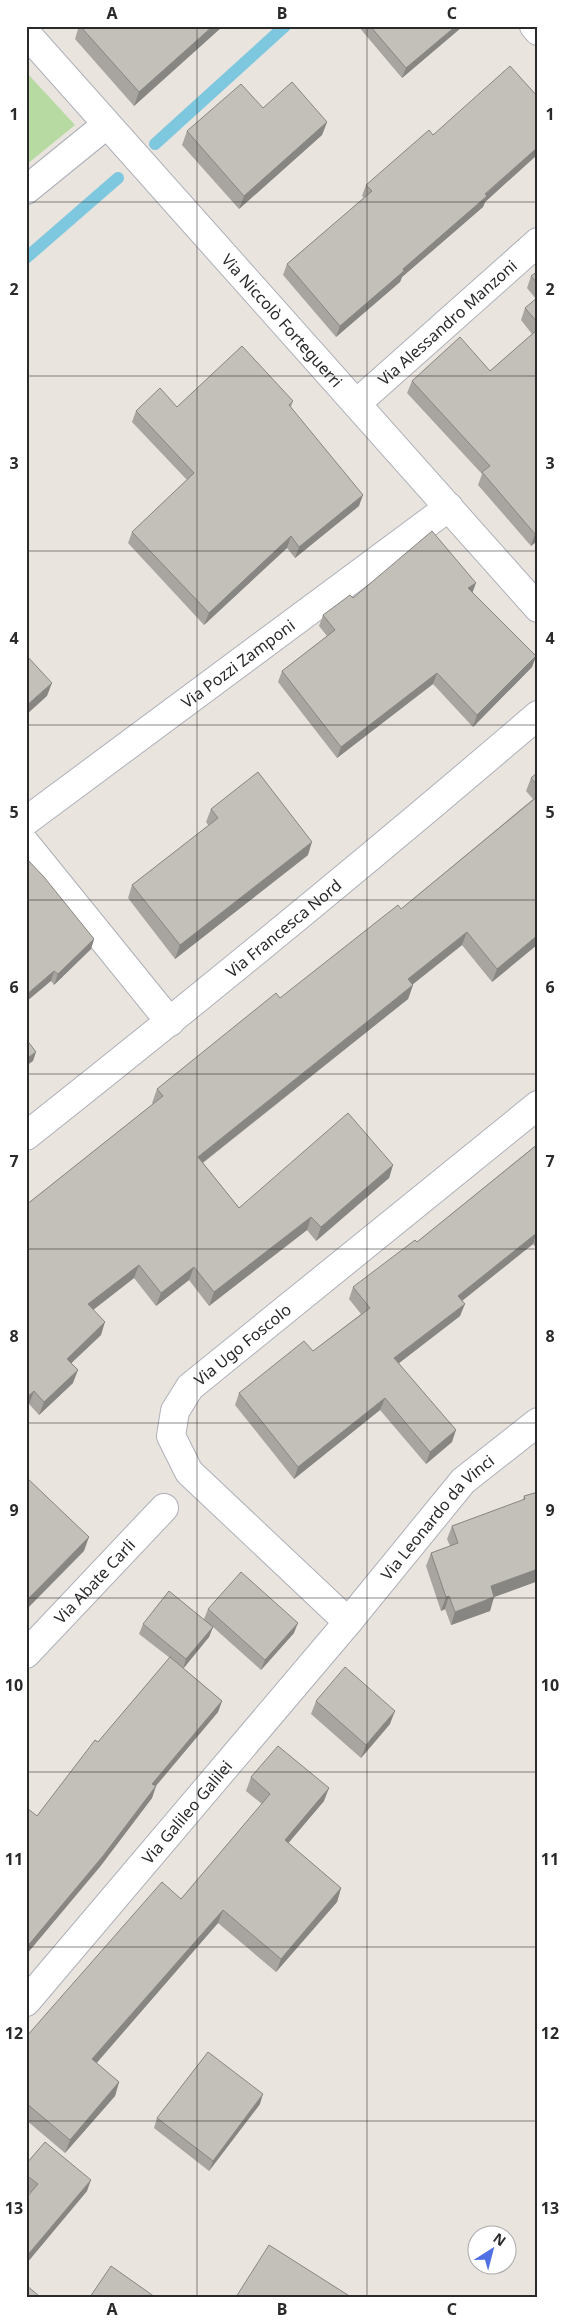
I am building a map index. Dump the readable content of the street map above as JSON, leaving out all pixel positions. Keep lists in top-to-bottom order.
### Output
{
  "streets": {
    "street": [
      "Via Niccolò Forteguerri",
      "Via Alessandro Manzoni",
      "Via Pozzi Zamponi",
      "Via Francesca Nord",
      "Via Ugo Foscolo",
      "Via Leonardo da Vinci",
      "Via Abate Carli",
      "Via Galileo Galilei"
    ]
  },
  "crossings": [
    ["Via Niccolò Forteguerri", "Via Alessandro Manzoni"],
    ["Via Niccolò Forteguerri", "Via Pozzi Zamponi"],
    ["Via Ugo Foscolo", "Via Leonardo da Vinci"],
    ["Via Ugo Foscolo", "Via Galileo Galilei"],
    ["Via Leonardo da Vinci", "Via Galileo Galilei"]
  ],
  "north": "top right",
  "grid": {
    "columns": ["A", "B", "C"],
    "rows": [
      "1",
      "2",
      "3",
      "4",
      "5",
      "6",
      "7",
      "8",
      "9",
      "10",
      "11",
      "12",
      "13"
    ]
  }
}
